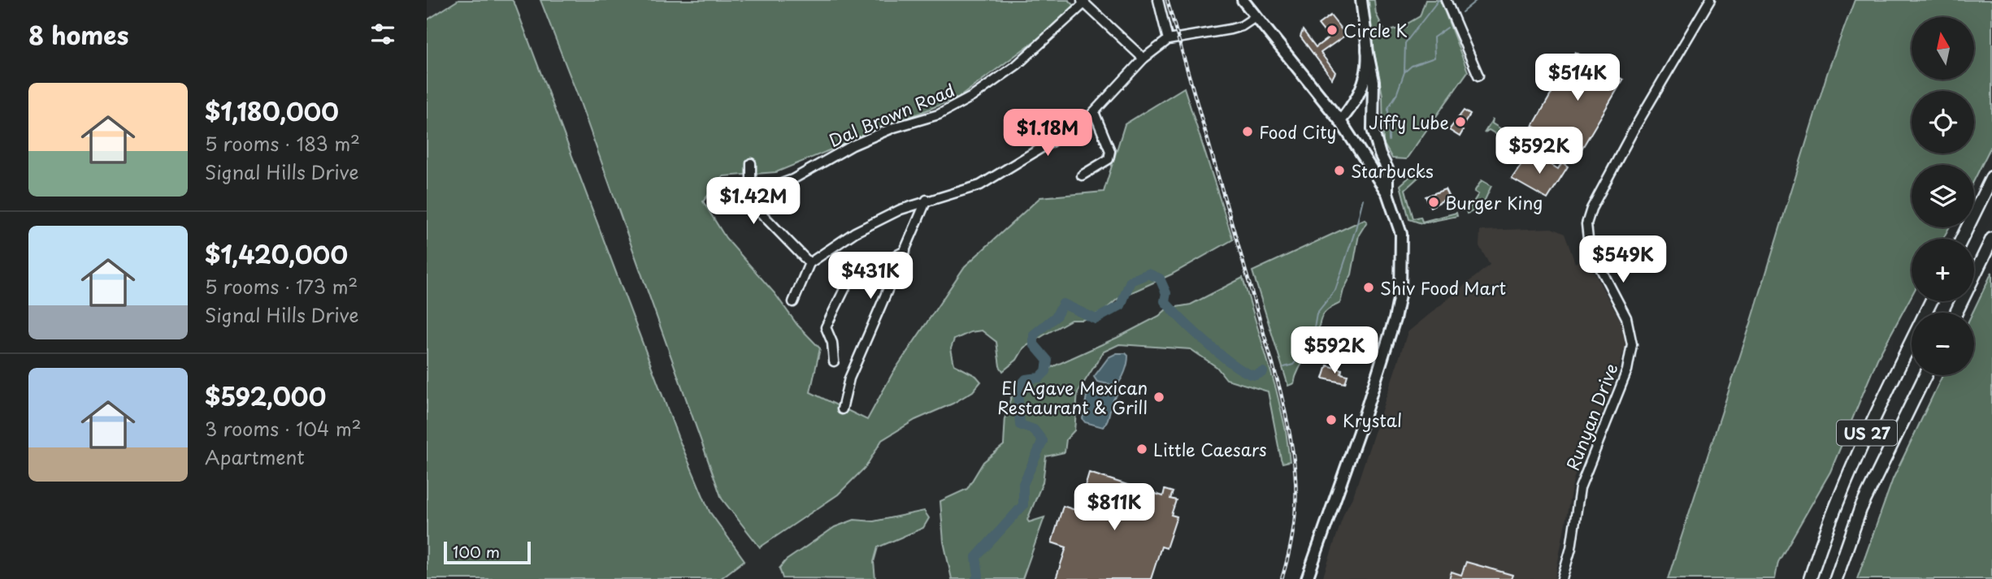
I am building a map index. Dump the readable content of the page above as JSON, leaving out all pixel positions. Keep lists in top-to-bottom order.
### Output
{
  "streets": {
    "highway": ["US 27"],
    "street": ["Dal Brown Road", "Runyan Drive"]
  },
  "places": [
    "Circle K",
    "Jiffy Lube",
    "Food City",
    "Starbucks",
    "Burger King",
    "Shiv Food Mart",
    "El Agave Mexican Restaurant & Grill",
    "Krystal",
    "Little Caesars"
  ],
  "scale_bar": "100 m",
  "north": "top",
  "page": {
    "heading": "8 homes",
    "map_buttons": ["+", "−"],
    "price": [
      "$514K",
      "$1.18M",
      "$592K",
      "$1.42M",
      "$549K",
      "$431K",
      "$592K",
      "$811K"
    ],
    "list": [
      {
        "name": "$1,180,000",
        "note": "5 rooms · 183 m² · Signal Hills Drive"
      },
      {
        "name": "$1,420,000",
        "note": "5 rooms · 173 m² · Signal Hills Drive"
      },
      {
        "name": "$592,000",
        "note": "3 rooms · 104 m² · Apartment"
      }
    ],
    "scale": "100 m"
  }
}
